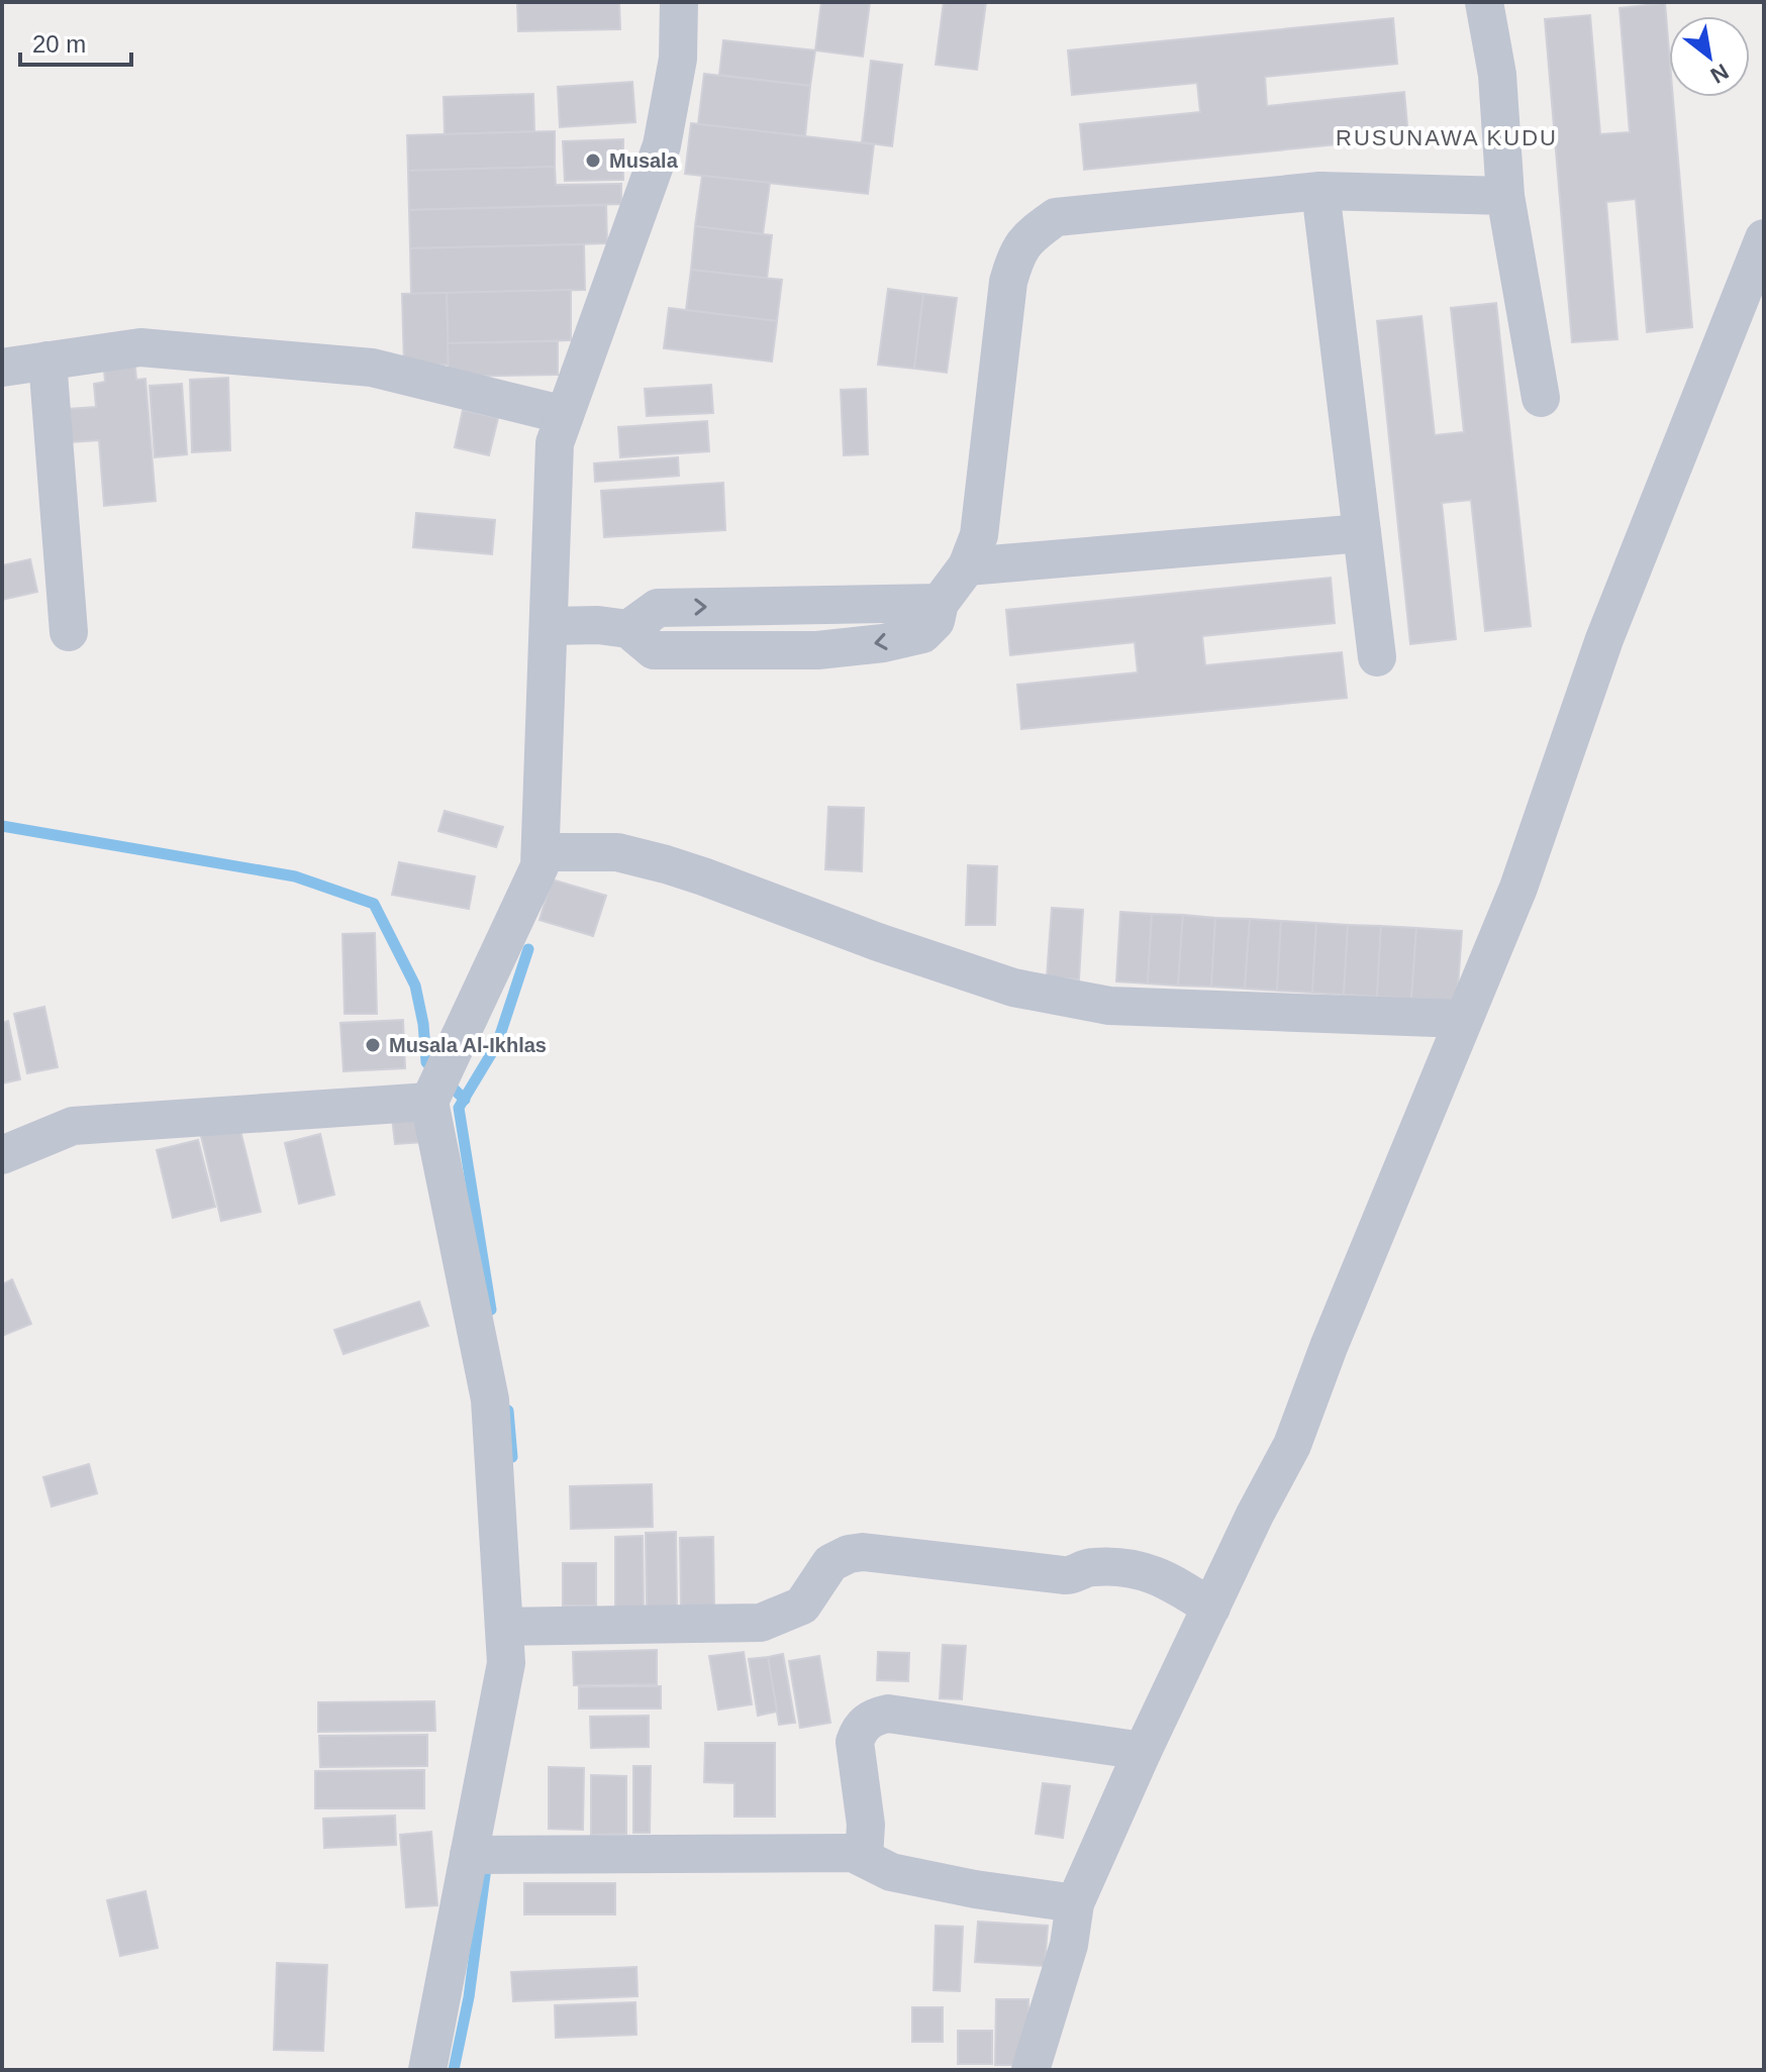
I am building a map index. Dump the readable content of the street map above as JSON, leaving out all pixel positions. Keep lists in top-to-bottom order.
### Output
{
  "districts": ["RUSUNAWA KUDU"],
  "places": ["Musala", "Musala Al-Ikhlas"],
  "scale_bar": "20 m",
  "north": "bottom right"
}
